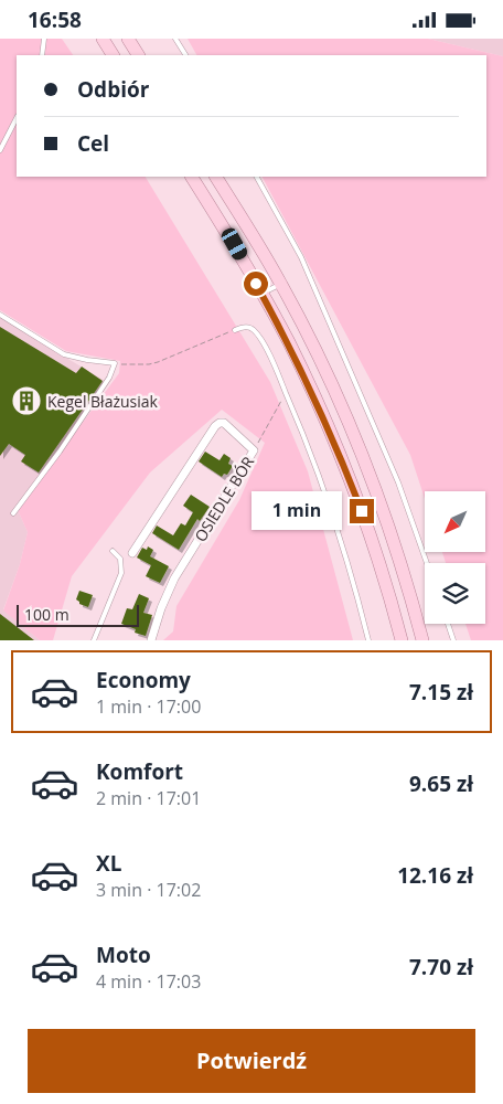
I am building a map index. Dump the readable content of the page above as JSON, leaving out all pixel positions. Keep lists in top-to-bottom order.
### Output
{
  "streets": {
    "street": ["OSIEDLE BÓR"]
  },
  "places": {
    "building": ["Kegel Błażusiak"]
  },
  "scale_bar": "100 m",
  "north": "bottom left",
  "page": {
    "status": "16:58",
    "banner": ["Odbiór", "Cel"],
    "bubble": "1 min",
    "scale": "100 m",
    "list": [
      {
        "name": "Economy",
        "note": "1 min · 17:00",
        "value": "7.15 zł"
      },
      {
        "name": "Komfort",
        "note": "2 min · 17:01",
        "value": "9.65 zł"
      },
      {
        "name": "XL",
        "note": "3 min · 17:02",
        "value": "12.16 zł"
      },
      {
        "name": "Moto",
        "note": "4 min · 17:03",
        "value": "7.70 zł"
      }
    ],
    "buttons": "Potwierdź"
  }
}
